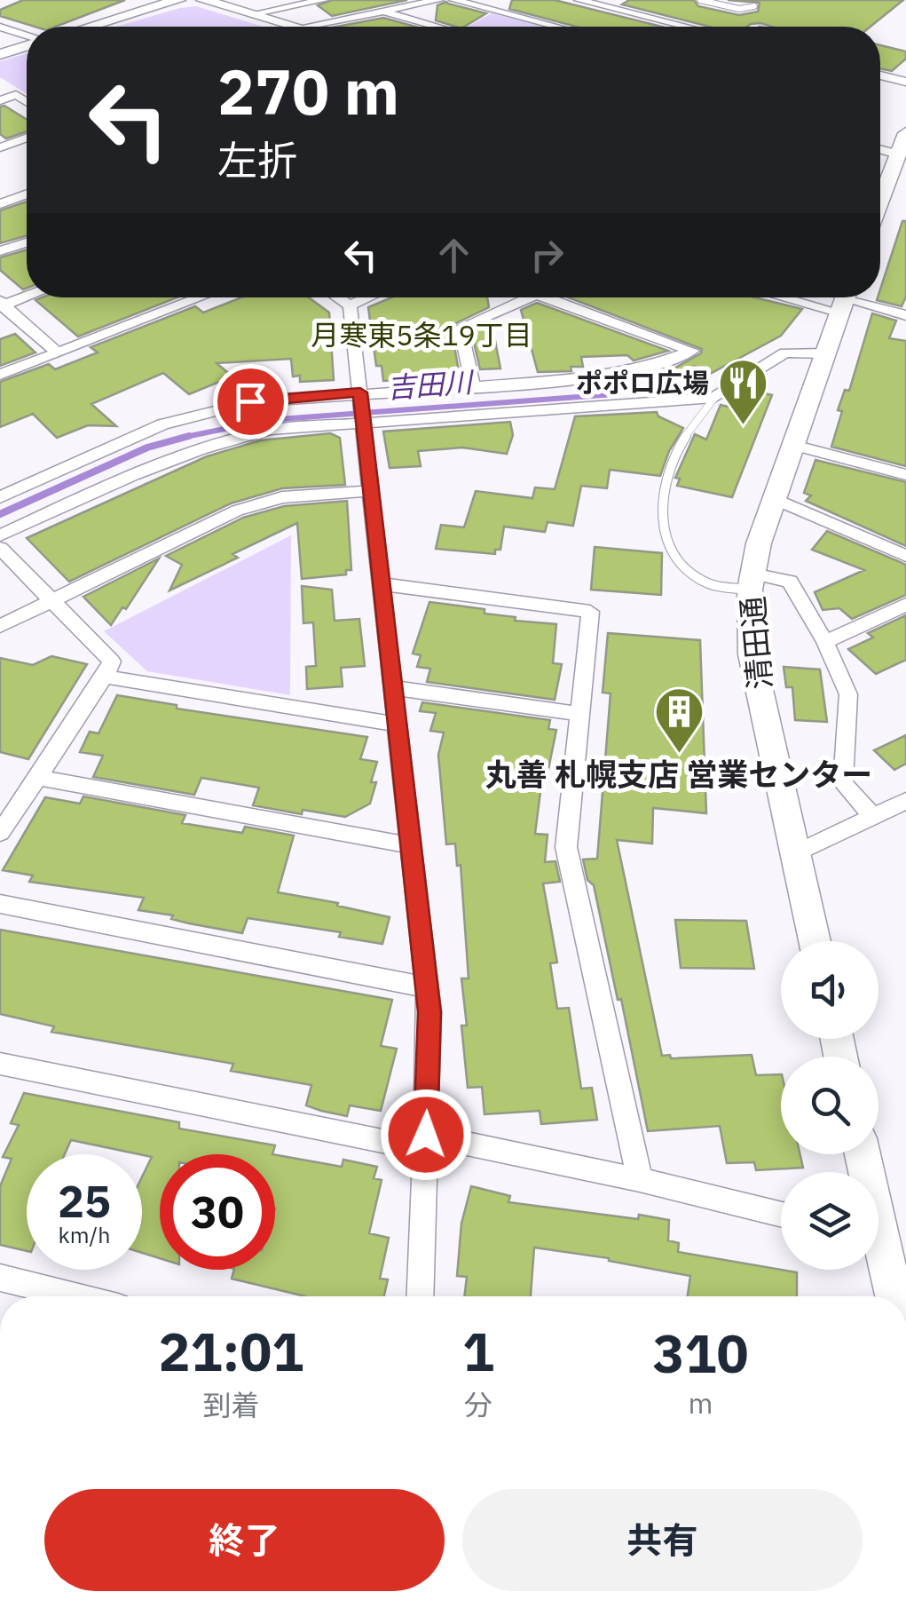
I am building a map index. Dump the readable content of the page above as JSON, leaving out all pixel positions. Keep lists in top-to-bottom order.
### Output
{
  "streets": {
    "street": ["清田通"]
  },
  "districts": ["月寒東5条19丁目"],
  "water": ["吉田川"],
  "places": {
    "restaurant": ["ポポロ広場"],
    "building": ["丸善 札幌支店 営業センター"]
  },
  "page": {
    "turn": ["270 m", "左折"],
    "speed": "25 km/h",
    "limit": "30",
    "eta": [
      "21:01",
      "到着",
      "1",
      "分",
      "310",
      "m"
    ],
    "buttons": ["終了", "共有"]
  }
}
